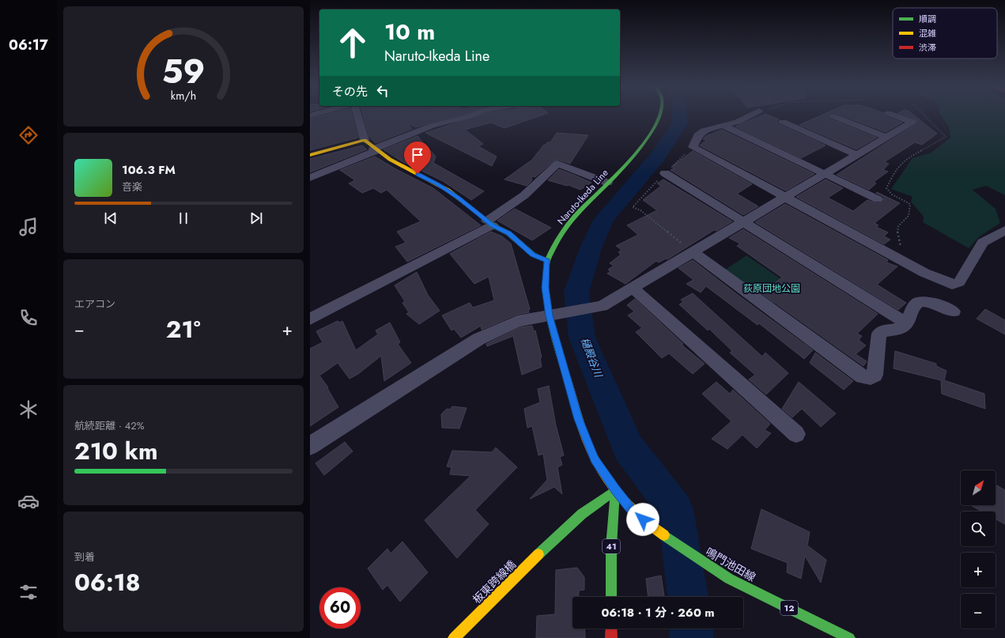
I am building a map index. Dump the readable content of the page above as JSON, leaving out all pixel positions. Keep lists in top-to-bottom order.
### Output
{
  "streets": {
    "main road": [
      "Naruto-Ikeda Line",
      "41",
      "鳴門池田線",
      "板東跨線橋",
      "12"
    ]
  },
  "crossings": [
    ["Naruto-Ikeda Line", "41"],
    ["Naruto-Ikeda Line", "鳴門池田線"],
    ["Naruto-Ikeda Line", "板東跨線橋"],
    ["41", "鳴門池田線"],
    ["41", "板東跨線橋"],
    ["鳴門池田線", "板東跨線橋"]
  ],
  "water": ["樋殿谷川"],
  "parks": ["荻原団地公園"],
  "legend": ["順調", "混雑", "渋滞"],
  "north": "top right",
  "page": {
    "tabs": "06:17",
    "turn": ["10 m", "Naruto-Ikeda Line"],
    "then": "その先",
    "song": ["106.3 FM", "音楽"],
    "tile": [
      "エアコン",
      ["航続距離 · 42%", "210 km"],
      ["到着", "06:18"]
    ],
    "heat": ["−", "21°", "+"],
    "map_buttons": ["+", "−"],
    "limit": "60",
    "trip": "06:18 · 1 分 · 260 m",
    "gauge": ["59", "km/h"]
  }
}
